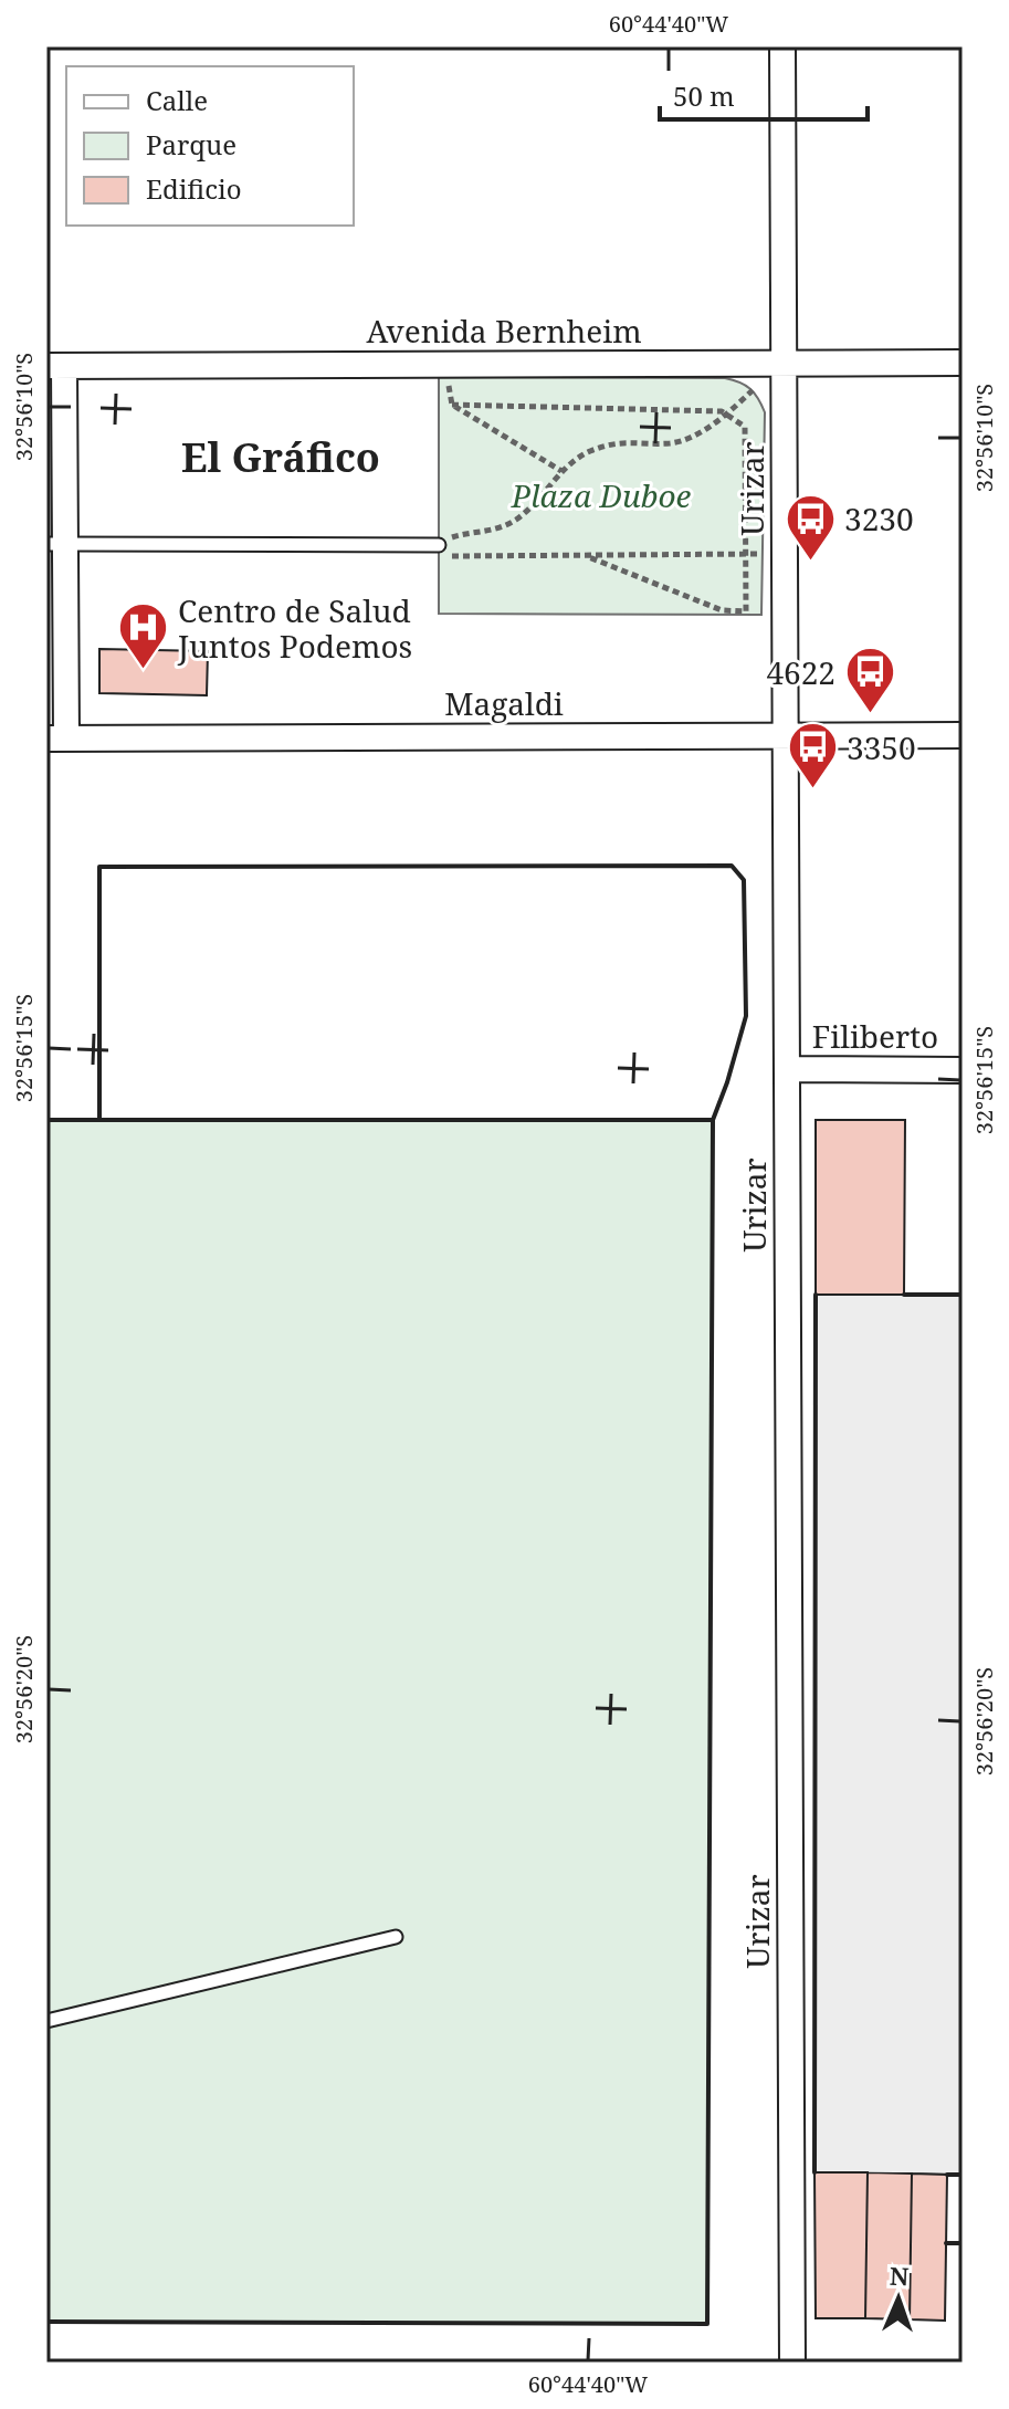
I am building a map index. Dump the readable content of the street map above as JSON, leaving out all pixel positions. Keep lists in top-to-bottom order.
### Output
{
  "streets": {
    "street": [
      "Avenida Bernheim",
      "Urizar",
      "Magaldi",
      "Filiberto"
    ]
  },
  "crossings": [
    ["Avenida Bernheim", "Urizar"],
    ["Urizar", "Magaldi"],
    ["Urizar", "Filiberto"]
  ],
  "districts": ["El Gráfico"],
  "parks": ["Plaza Duboe"],
  "places": {
    "bus stop": ["3230", "4622", "3350"],
    "hospital": ["Centro de Salud Juntos Podemos"]
  },
  "legend": ["Calle", "Parque", "Edificio"],
  "scale_bar": "50 m",
  "north": "top",
  "coordinates": [
    "60°44'40\"W",
    "32°56'10\"S",
    "32°56'15\"S",
    "32°56'20\"S"
  ]
}
